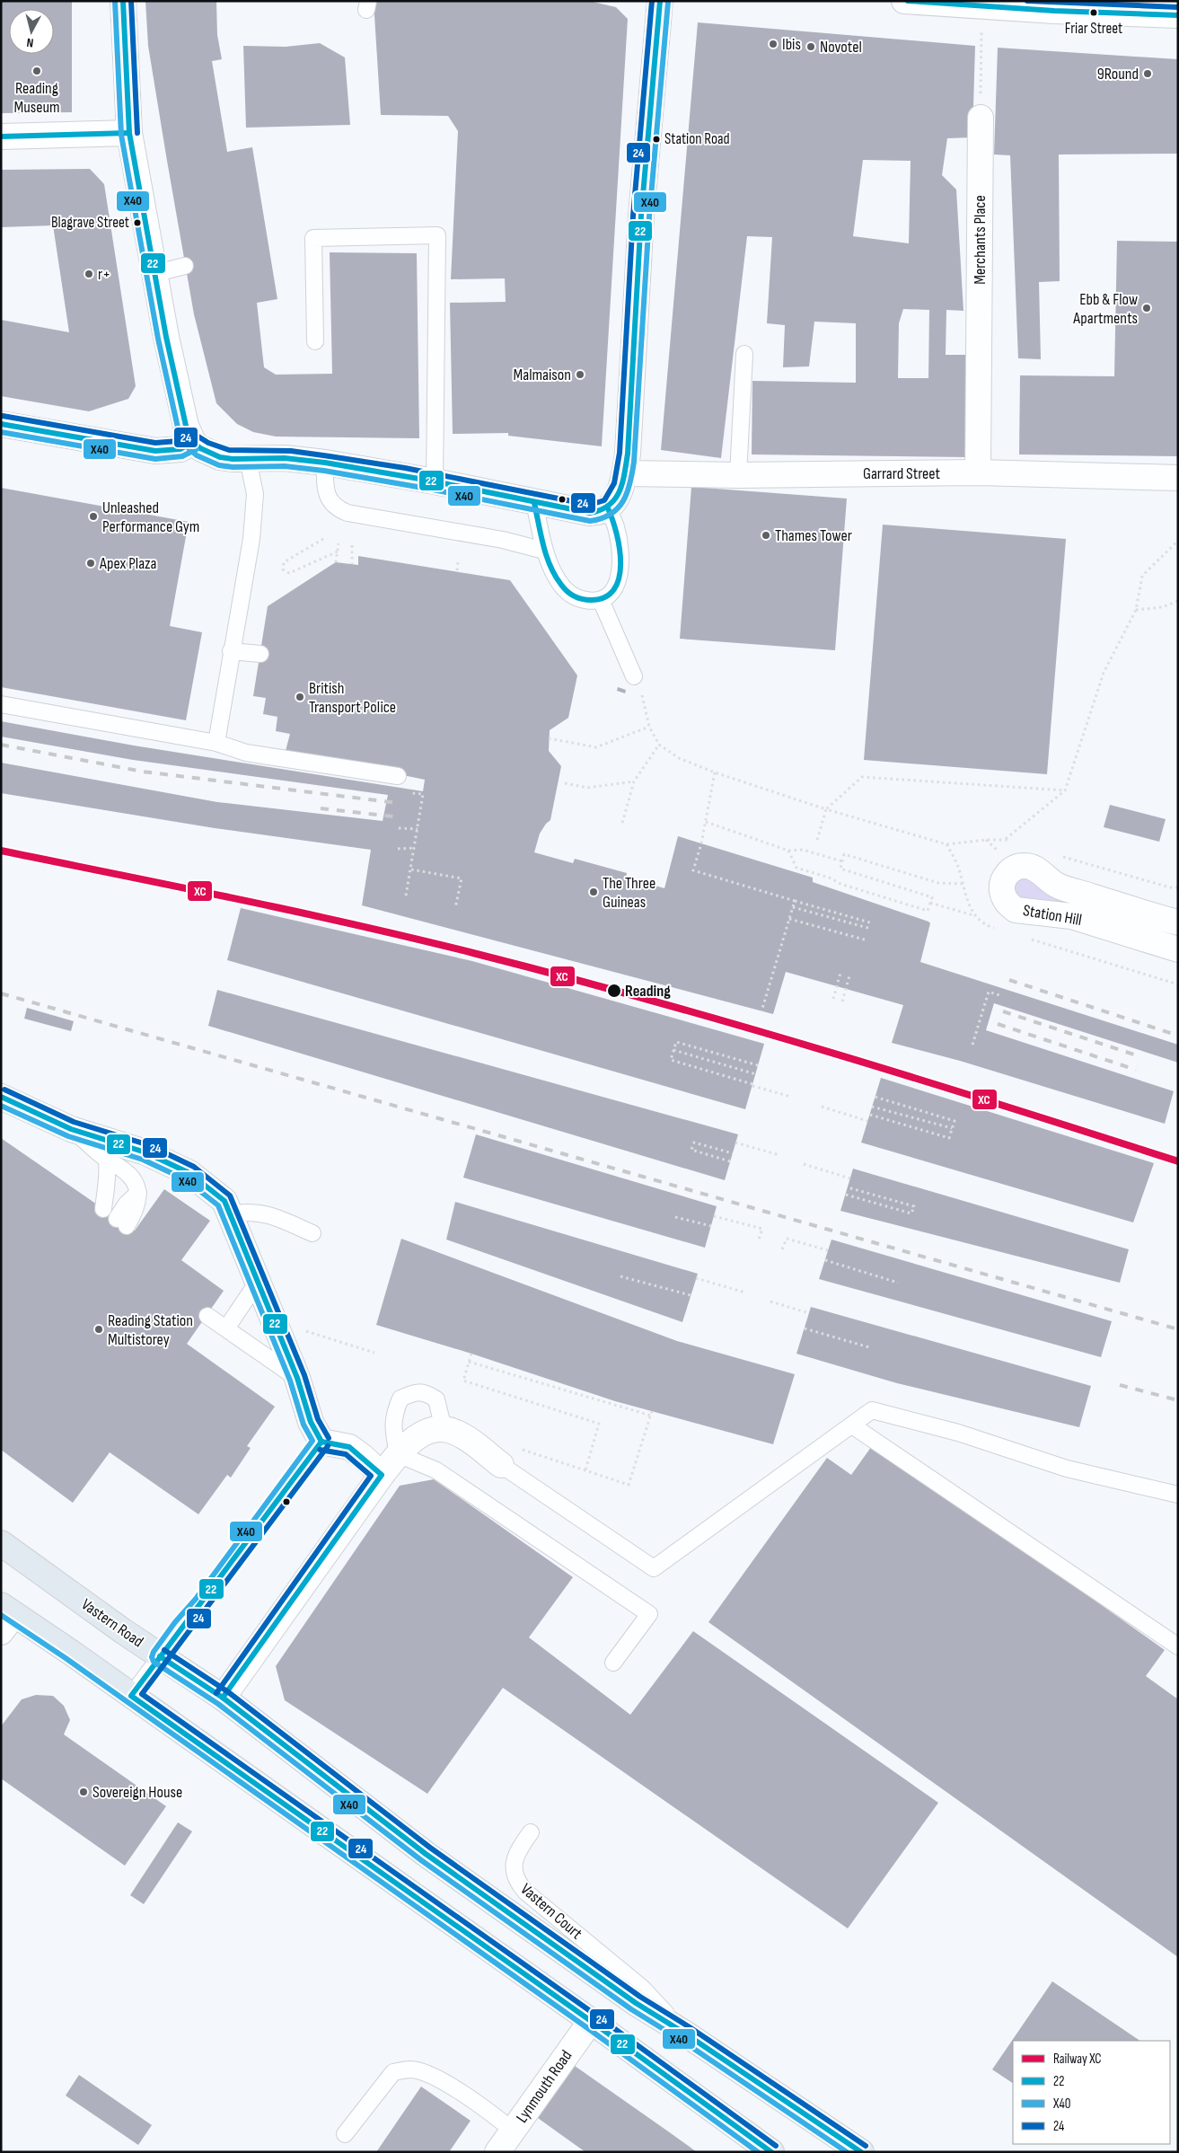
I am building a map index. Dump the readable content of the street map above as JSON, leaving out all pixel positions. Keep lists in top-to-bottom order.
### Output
{
  "streets": {
    "main road": ["Vastern Road"],
    "street": [
      "Merchants Place",
      "Garrard Street",
      "Station Hill",
      "Lynmouth Road"
    ],
    "lane": ["Vastern Court"]
  },
  "crossings": [
    ["Merchants Place", "Garrard Street"],
    ["Vastern Road", "Vastern Court"]
  ],
  "places": [
    "Friar Street",
    "Ibis",
    "Novotel",
    "Reading Museum",
    "9Round",
    "Station Road",
    "Blagrave Street",
    "r+",
    "Ebb & Flow Apartments",
    "Malmaison",
    "Unleashed Performance Gym",
    "Thames Tower",
    "Apex Plaza",
    "British Transport Police",
    "The Three Guineas",
    "Reading",
    "Reading Station Multistorey",
    "Sovereign House"
  ],
  "lines": [
    "transit line 22",
    "transit line X40",
    "transit line 24",
    "rail line XC"
  ],
  "legend": [
    "Railway XC",
    "22",
    "X40",
    "24"
  ],
  "north": "bottom"
}
